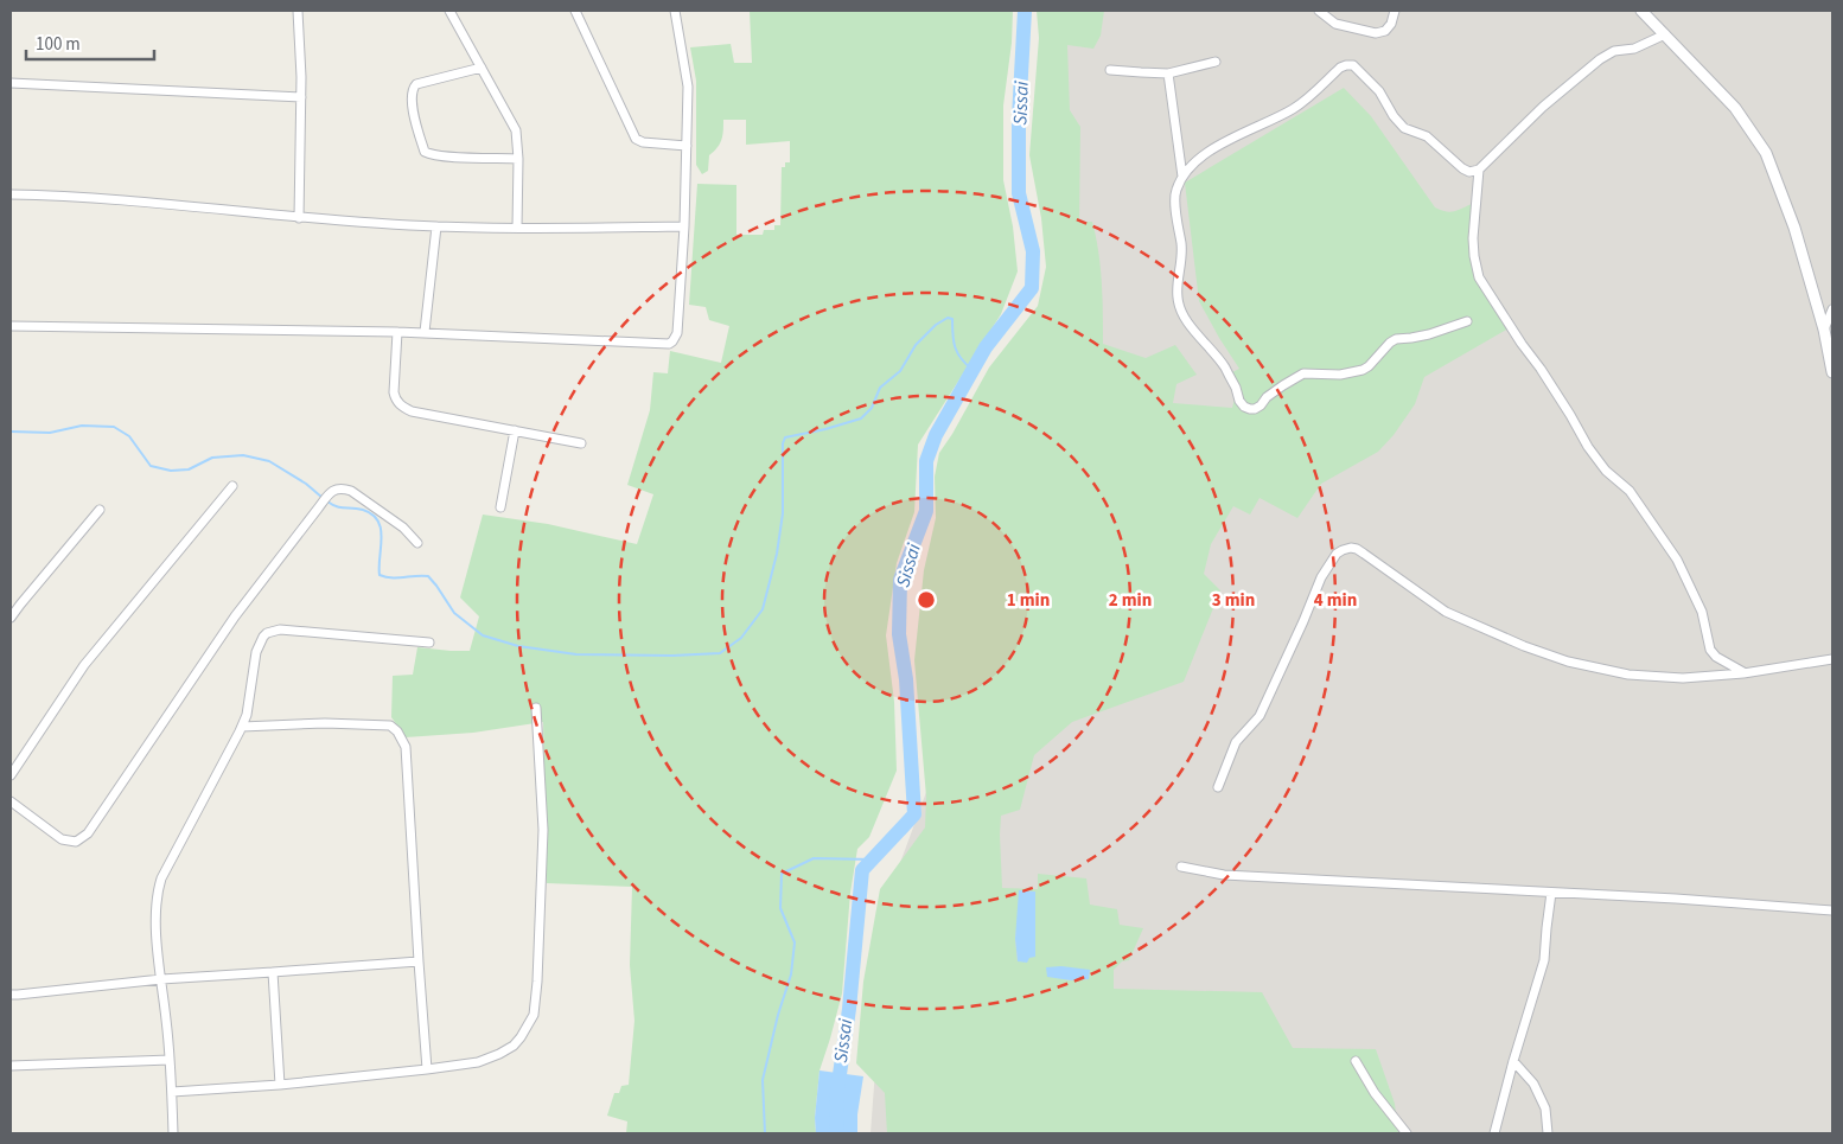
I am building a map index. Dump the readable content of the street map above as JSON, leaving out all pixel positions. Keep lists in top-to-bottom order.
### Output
{
  "water": ["Sissai"],
  "scale_bar": "100 m",
  "rings": [
    "1 min",
    "2 min",
    "3 min",
    "4 min"
  ]
}
